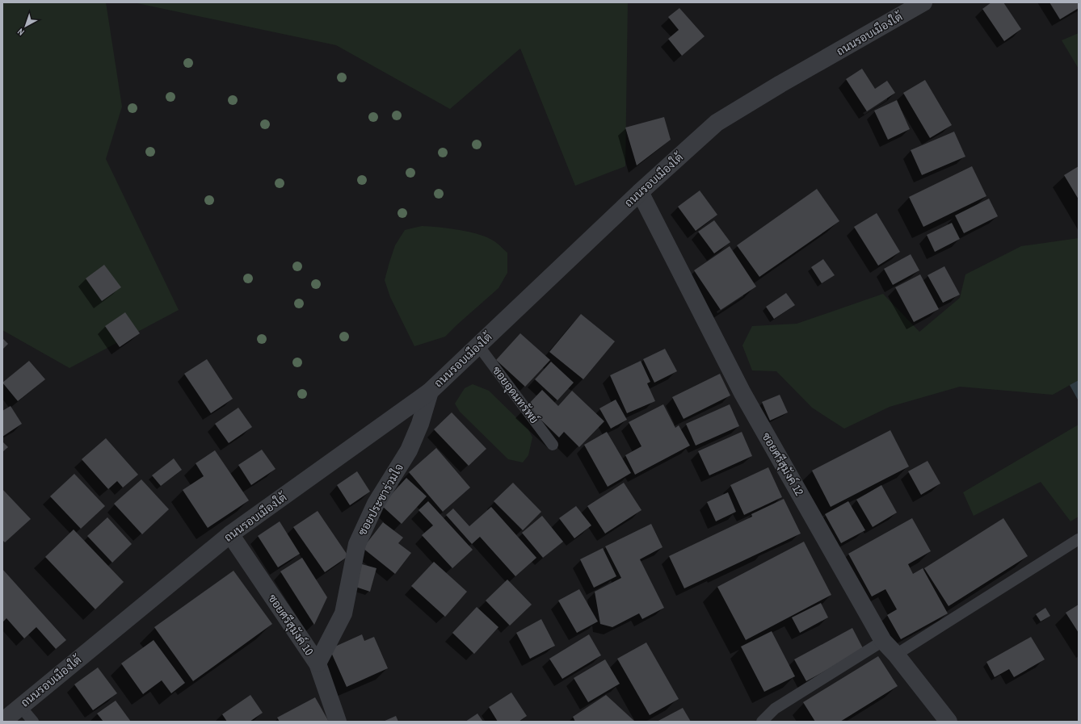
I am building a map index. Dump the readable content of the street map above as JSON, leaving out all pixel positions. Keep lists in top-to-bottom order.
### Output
{
  "streets": {
    "street": [
      "ถนนรอบเมืองใต้",
      "ซอยศรีสุมังค์ 12",
      "ซอยประชาร่วมใจ",
      "ซอยศรีสุมังค์ 10"
    ],
    "lane": ["ซอยอุดมทรัพย์"]
  },
  "crossings": [
    ["ถนนรอบเมืองใต้", "ซอยอุดมทรัพย์"],
    ["ถนนรอบเมืองใต้", "ซอยศรีสุมังค์ 12"],
    ["ถนนรอบเมืองใต้", "ซอยประชาร่วมใจ"],
    ["ถนนรอบเมืองใต้", "ซอยศรีสุมังค์ 10"],
    ["ซอยประชาร่วมใจ", "ซอยศรีสุมังค์ 10"]
  ],
  "north": "bottom left"
}
